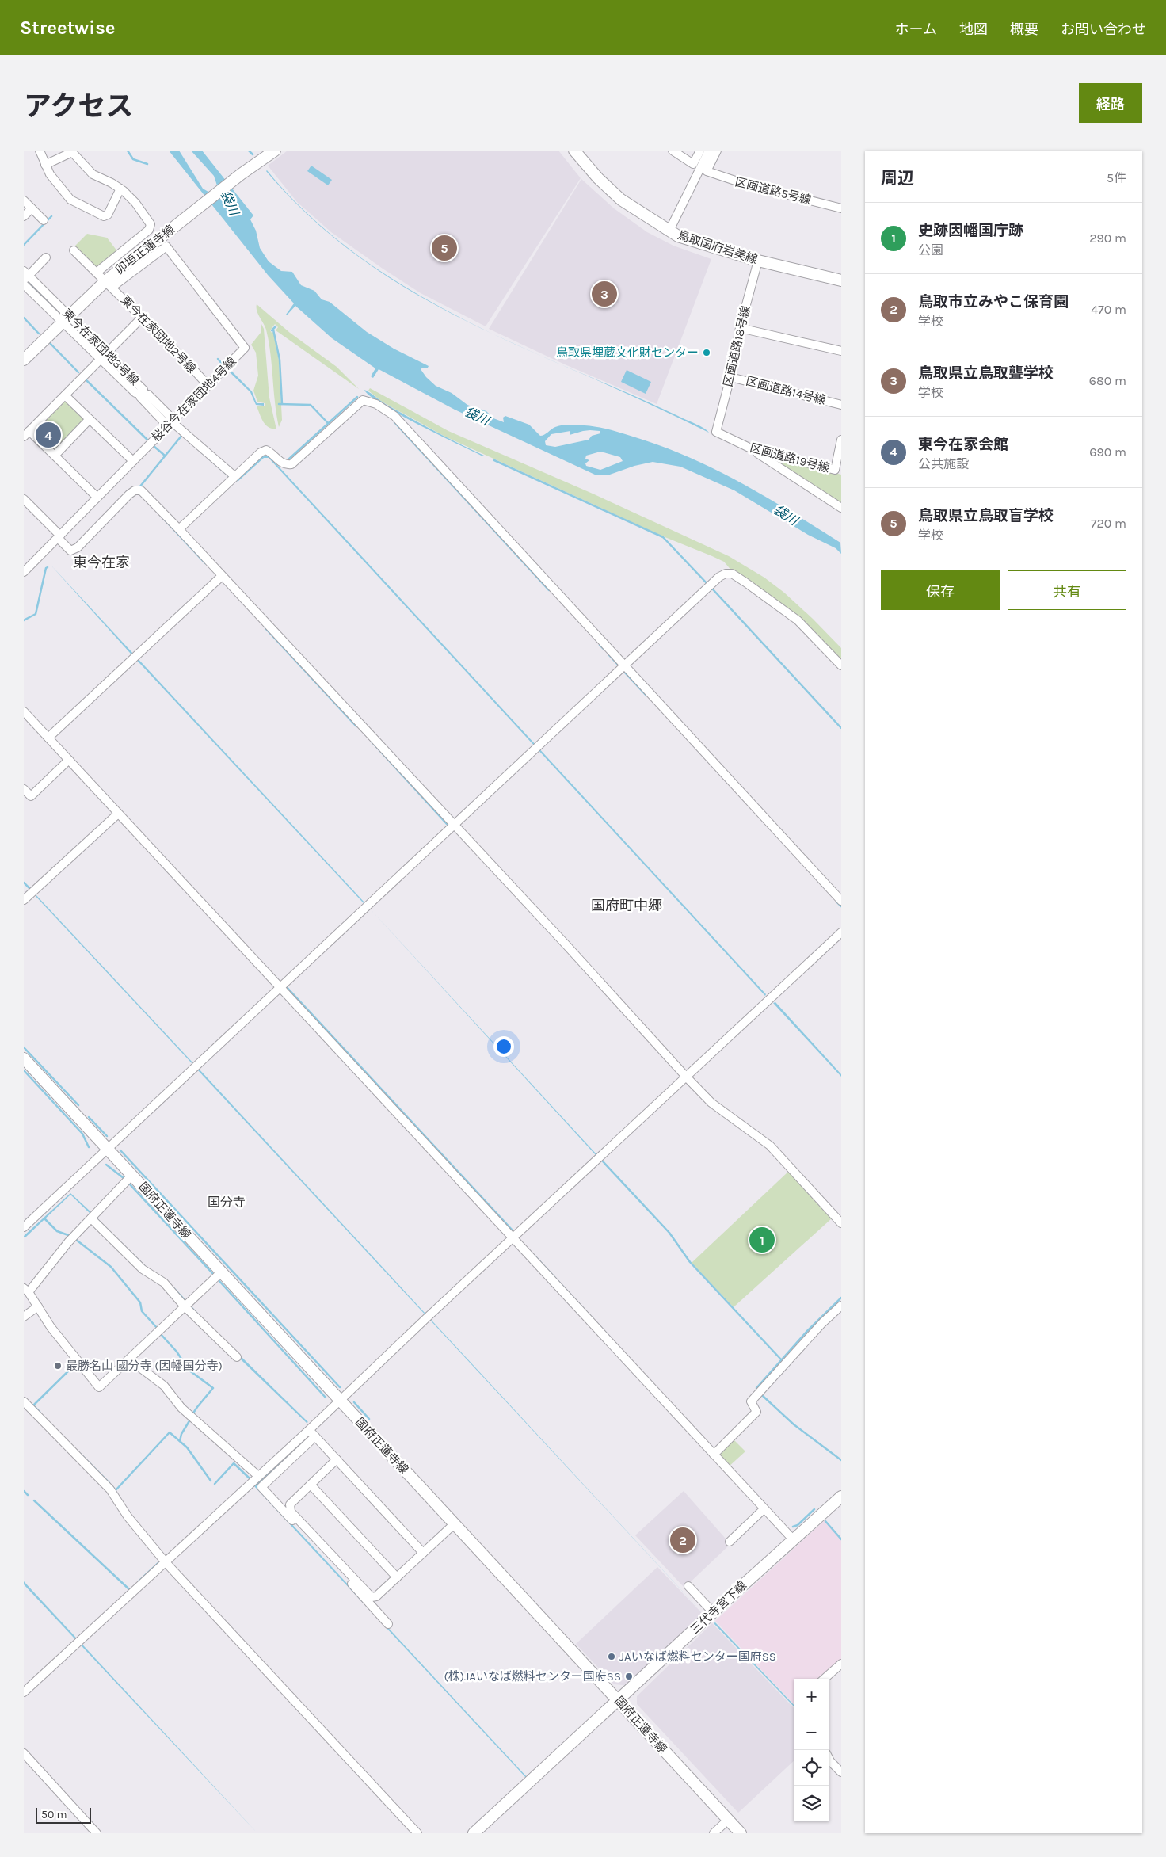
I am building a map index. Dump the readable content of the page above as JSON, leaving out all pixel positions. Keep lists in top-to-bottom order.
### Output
{
  "streets": {
    "main road": [
      "鳥取国府岩美線",
      "卯垣正蓮寺線",
      "国府正蓮寺線",
      "三代寺宮下線"
    ],
    "street": [
      "区画道路5号線",
      "東今在家団地2号線",
      "区画道路18号線",
      "東今在家団地3号線",
      "区画道路14号線",
      "桜谷今在家団地4号線",
      "区画道路19号線"
    ]
  },
  "crossings": [
    ["鳥取国府岩美線", "区画道路18号線"],
    ["卯垣正蓮寺線", "東今在家団地2号線"],
    ["卯垣正蓮寺線", "東今在家団地3号線"],
    ["卯垣正蓮寺線", "桜谷今在家団地4号線"],
    ["東今在家団地2号線", "桜谷今在家団地4号線"],
    ["区画道路18号線", "区画道路14号線"],
    ["区画道路18号線", "区画道路19号線"],
    ["国府正蓮寺線", "三代寺宮下線"]
  ],
  "districts": ["東今在家", "国府町中郷", "国分寺"],
  "water": ["袋川"],
  "places": [
    "鳥取県埋蔵文化財センター",
    "最勝名山 國分寺 (因幡国分寺)",
    "JAいなば燃料センター国府SS",
    "(株)JAいなば燃料センター国府SS"
  ],
  "scale_bar": "50 m",
  "page": {
    "header": "Streetwise",
    "nav": [
      "ホーム",
      "地図",
      "概要",
      "お問い合わせ"
    ],
    "title": "アクセス",
    "buttons": [
      "経路",
      ["保存", "共有"]
    ],
    "heading": ["周辺", "5件"],
    "list": [
      {
        "mark": "1",
        "name": "史跡因幡国庁跡",
        "note": "公園",
        "value": "290 m"
      },
      {
        "mark": "2",
        "name": "鳥取市立みやこ保育園",
        "note": "学校",
        "value": "470 m"
      },
      {
        "mark": "3",
        "name": "鳥取県立鳥取聾学校",
        "note": "学校",
        "value": "680 m"
      },
      {
        "mark": "4",
        "name": "東今在家会館",
        "note": "公共施設",
        "value": "690 m"
      },
      {
        "mark": "5",
        "name": "鳥取県立鳥取盲学校",
        "note": "学校",
        "value": "720 m"
      }
    ],
    "pins": [
      "5",
      "3",
      "4",
      "1",
      "2"
    ],
    "map_buttons": ["+", "−"],
    "scale": "50 m"
  }
}
